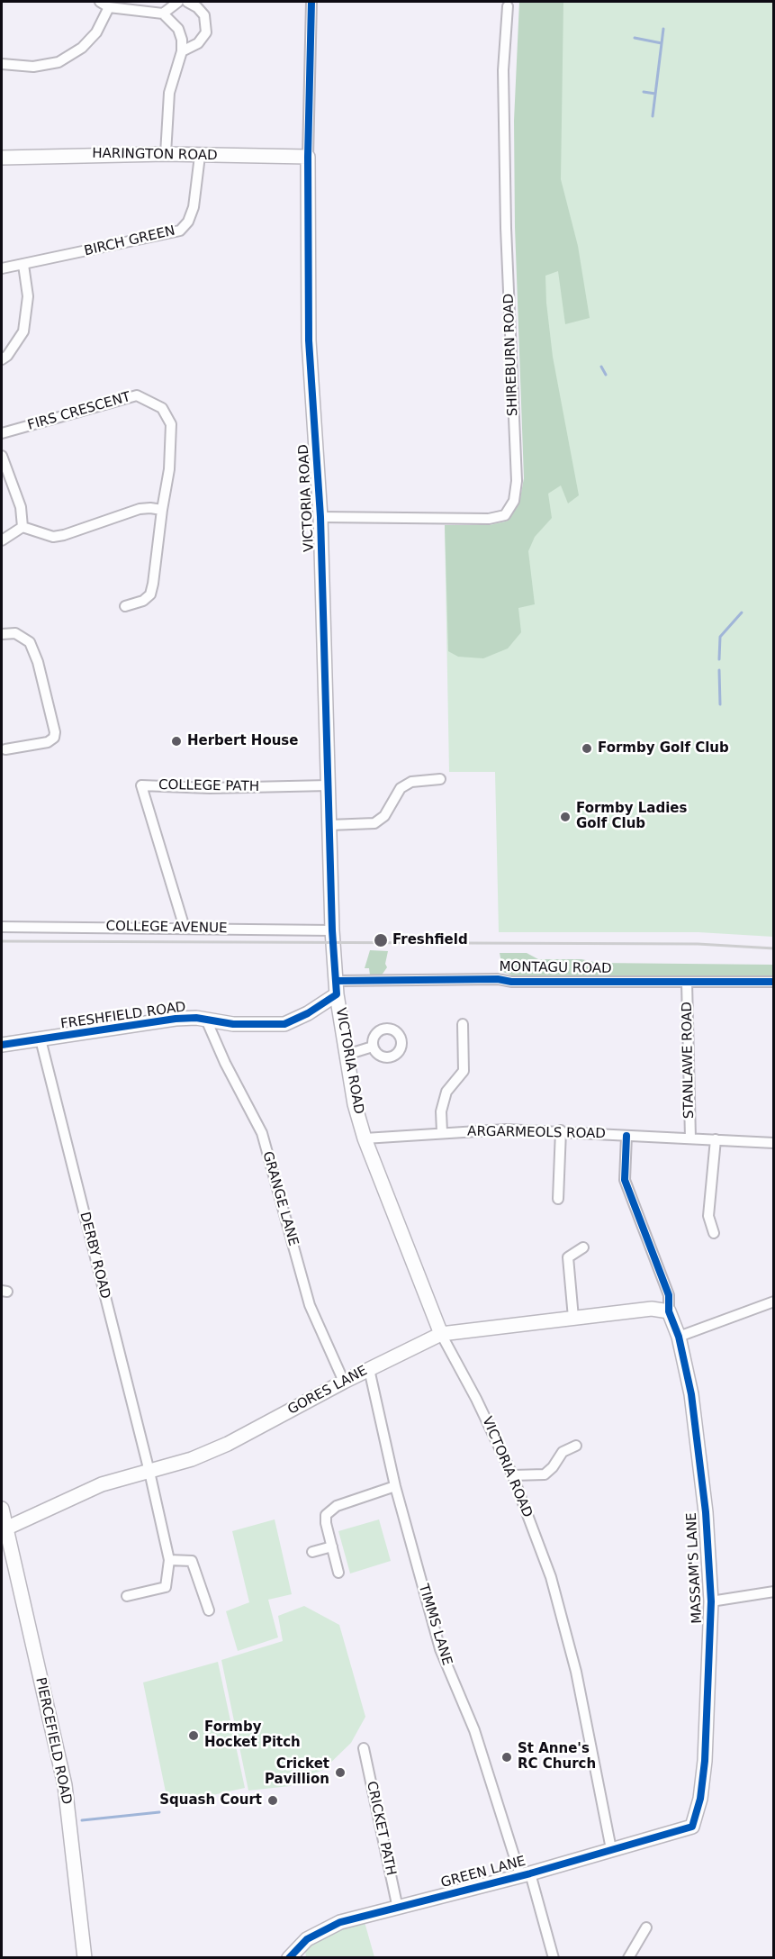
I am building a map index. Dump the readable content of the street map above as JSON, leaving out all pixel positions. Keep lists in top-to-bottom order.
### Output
{
  "streets": {
    "street": [
      "HARINGTON ROAD",
      "BIRCH GREEN",
      "SHIREBURN ROAD",
      "FIRS CRESCENT",
      "VICTORIA ROAD",
      "COLLEGE PATH",
      "COLLEGE AVENUE",
      "MONTAGU ROAD",
      "FRESHFIELD ROAD",
      "STANLAWE ROAD",
      "ARGARMEOLS ROAD",
      "GRANGE LANE",
      "DERBY ROAD",
      "GORES LANE",
      "MASSAM'S LANE",
      "TIMMS LANE",
      "PIERCEFIELD ROAD",
      "CRICKET PATH",
      "GREEN LANE"
    ]
  },
  "crossings": [
    ["HARINGTON ROAD", "BIRCH GREEN"],
    ["HARINGTON ROAD", "VICTORIA ROAD"],
    ["SHIREBURN ROAD", "VICTORIA ROAD"],
    ["VICTORIA ROAD", "COLLEGE PATH"],
    ["VICTORIA ROAD", "COLLEGE AVENUE"],
    ["VICTORIA ROAD", "MONTAGU ROAD"],
    ["VICTORIA ROAD", "FRESHFIELD ROAD"],
    ["VICTORIA ROAD", "ARGARMEOLS ROAD"],
    ["VICTORIA ROAD", "GORES LANE"],
    ["VICTORIA ROAD", "GREEN LANE"],
    ["COLLEGE PATH", "COLLEGE AVENUE"],
    ["MONTAGU ROAD", "FRESHFIELD ROAD"],
    ["MONTAGU ROAD", "STANLAWE ROAD"],
    ["FRESHFIELD ROAD", "GRANGE LANE"],
    ["FRESHFIELD ROAD", "DERBY ROAD"],
    ["STANLAWE ROAD", "ARGARMEOLS ROAD"],
    ["GRANGE LANE", "GORES LANE"],
    ["DERBY ROAD", "GORES LANE"],
    ["GORES LANE", "MASSAM'S LANE"],
    ["GORES LANE", "TIMMS LANE"],
    ["GORES LANE", "PIERCEFIELD ROAD"],
    ["MASSAM'S LANE", "GREEN LANE"],
    ["TIMMS LANE", "GREEN LANE"],
    ["CRICKET PATH", "GREEN LANE"]
  ],
  "places": [
    "Herbert House",
    "Formby Golf Club",
    "Formby Ladies Golf Club",
    "Freshfield",
    "Formby Hocket Pitch",
    "St Anne's RC Church",
    "Cricket Pavillion",
    "Squash Court"
  ]
}
